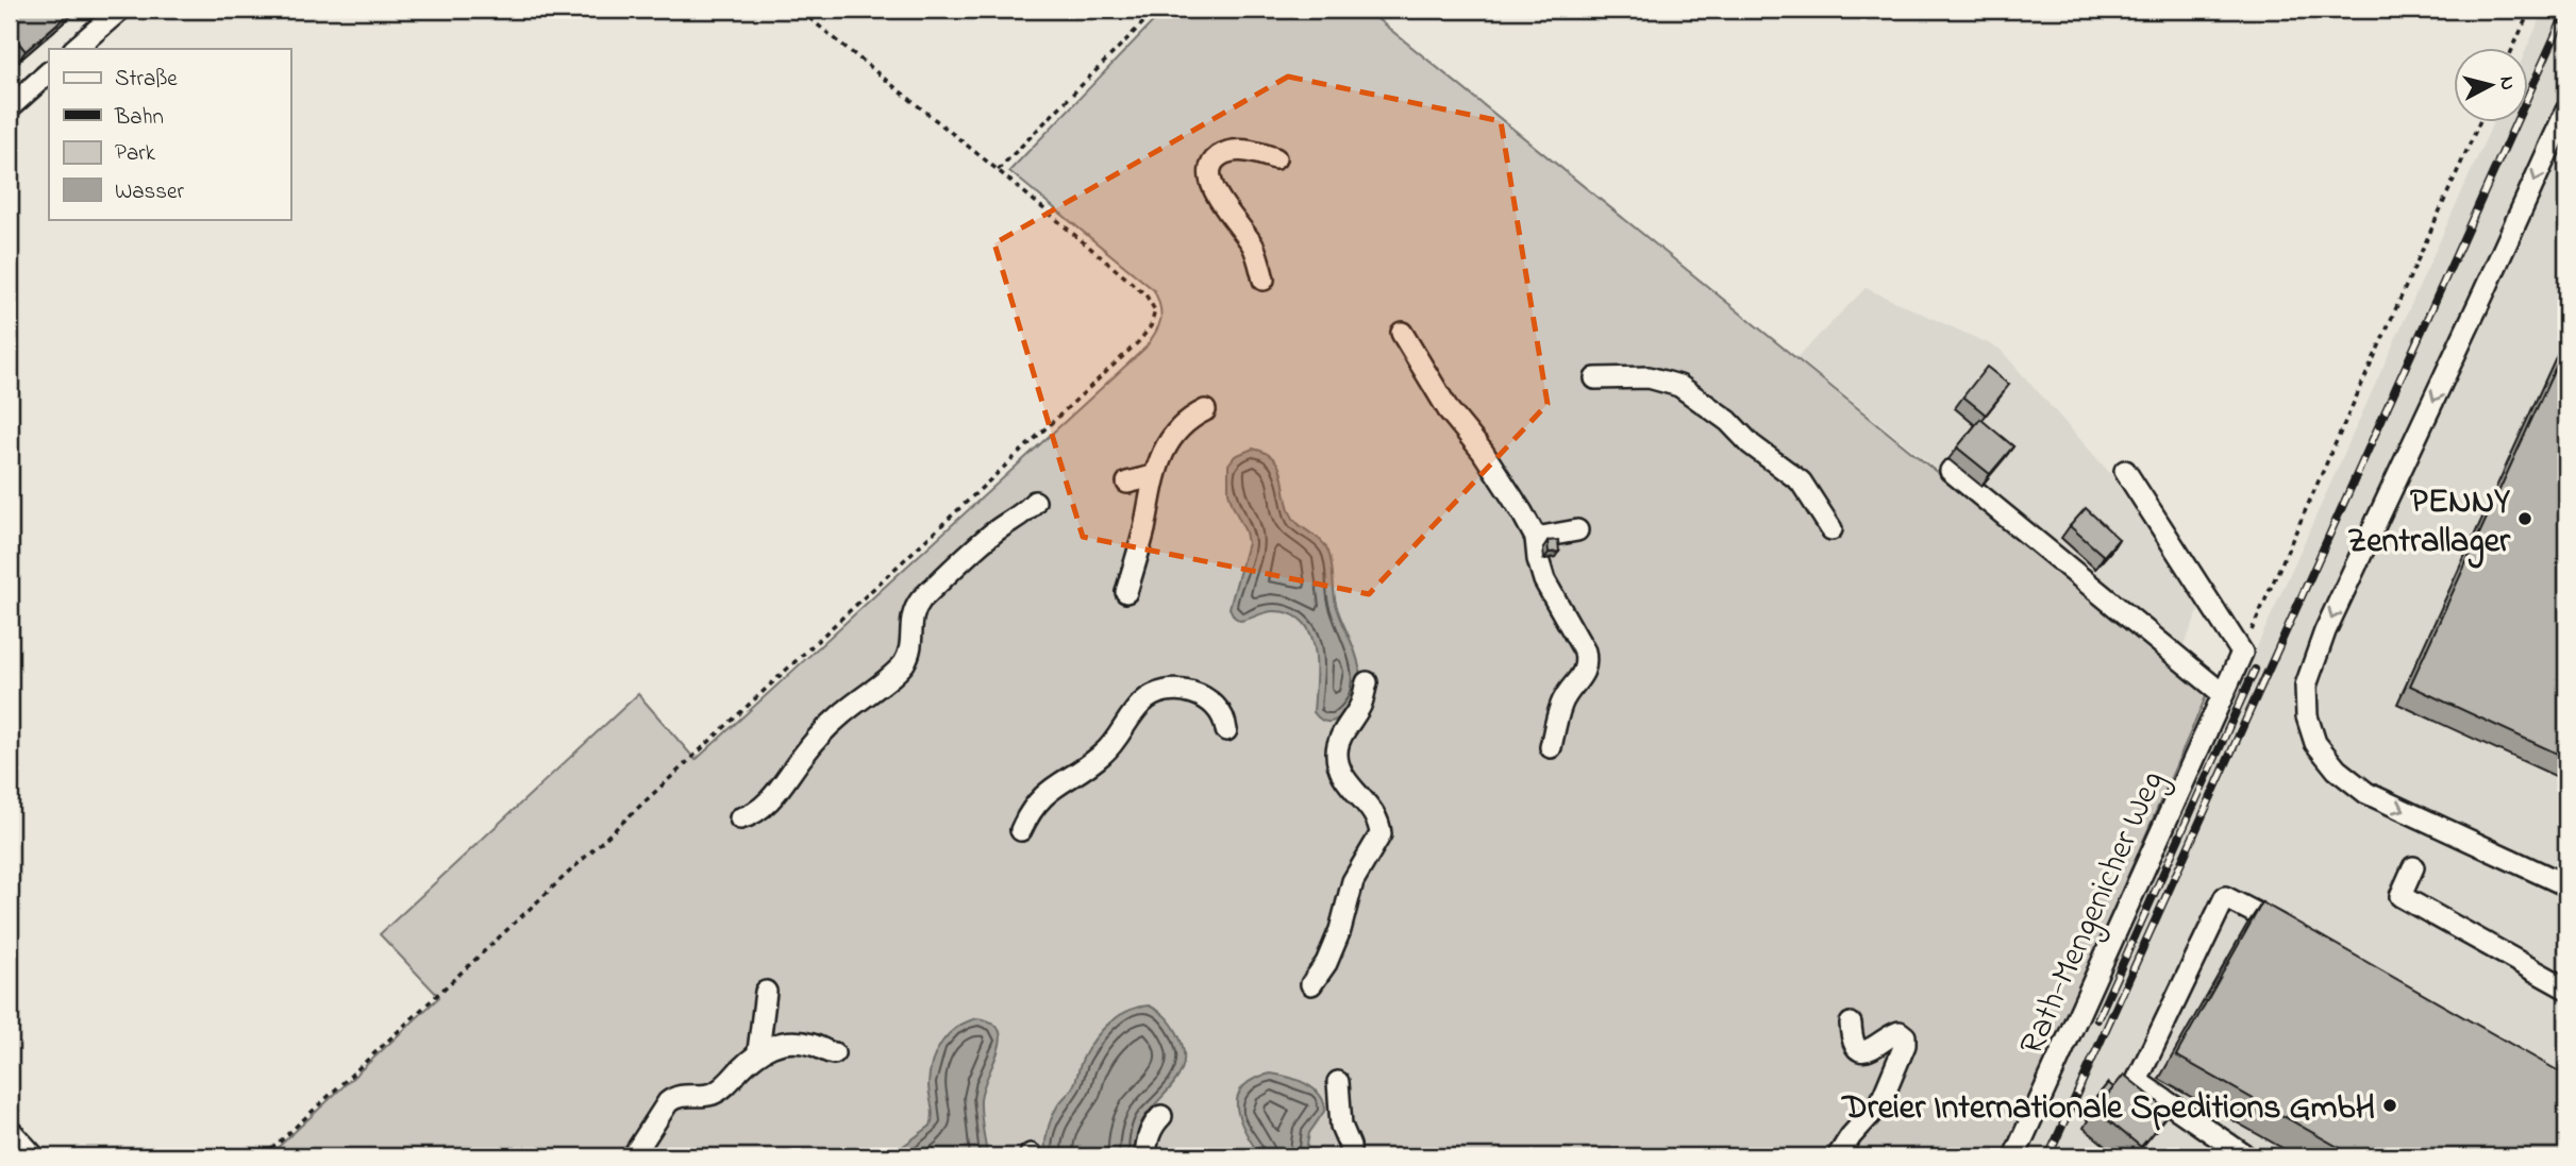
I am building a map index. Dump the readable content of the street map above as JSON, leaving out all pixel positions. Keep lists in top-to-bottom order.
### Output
{
  "streets": {
    "street": ["Rath-Mengenicher Weg"]
  },
  "places": ["PENNY Zentrallager", "Dreier Internationale Speditions GmbH"],
  "legend": [
    "Straße",
    "Bahn",
    "Park",
    "Wasser"
  ],
  "north": "right"
}
